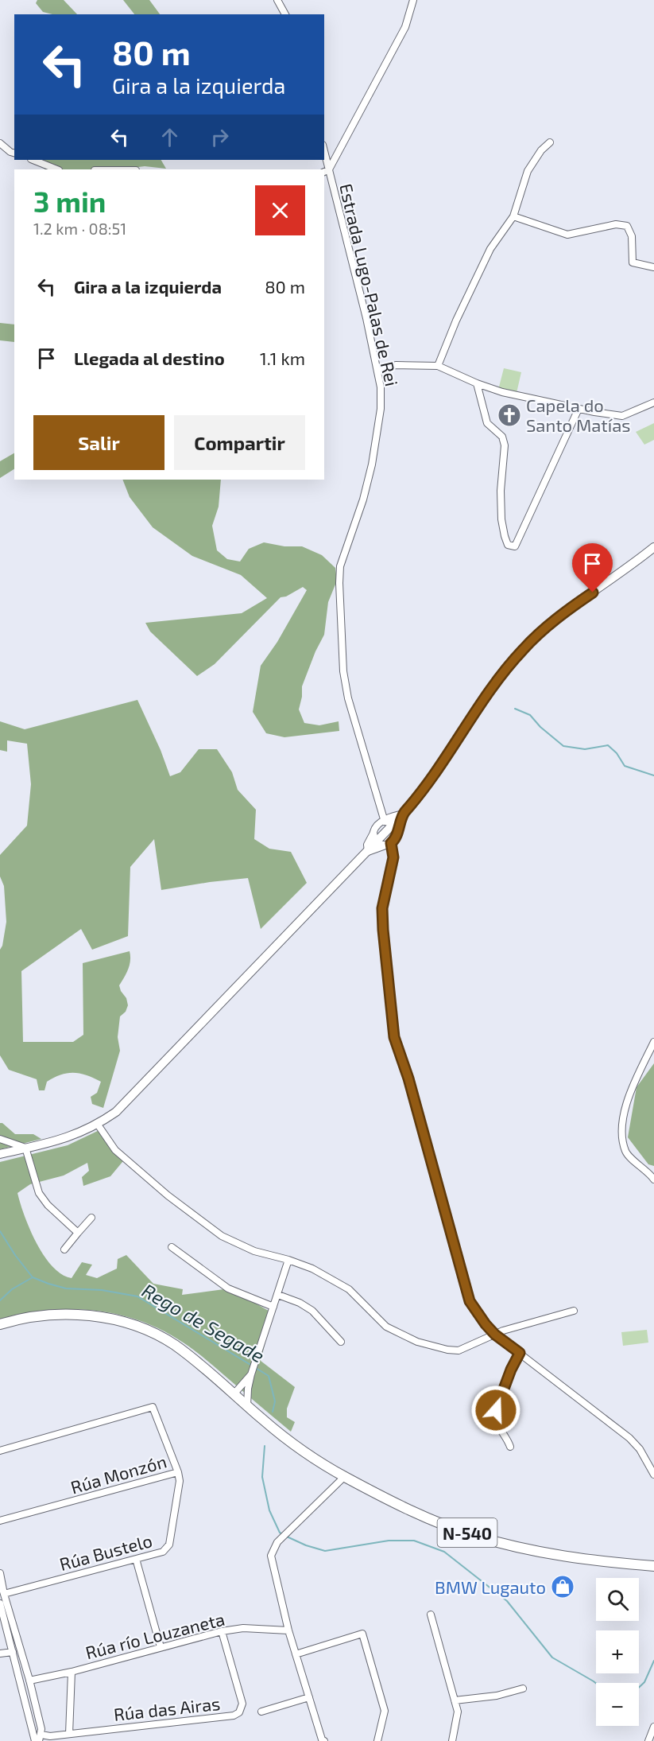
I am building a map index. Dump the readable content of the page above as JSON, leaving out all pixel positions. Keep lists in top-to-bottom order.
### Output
{
  "streets": {
    "highway": ["N-540"],
    "street": [
      "Estrada Lugo-Palas de Rei",
      "Rúa Monzón",
      "Rúa Bustelo",
      "Rúa río Louzaneta",
      "Rúa das Airas"
    ]
  },
  "crossings": [
    ["Rúa Monzón", "Rúa Bustelo"],
    ["Rúa río Louzaneta", "Rúa das Airas"]
  ],
  "water": ["Rego de Segade"],
  "places": {
    "church": ["Capela do Santo Matías"],
    "shop": ["BMW Lugauto"]
  },
  "page": {
    "turn": ["80 m", "Gira a la izquierda"],
    "heading": ["3 min", "1.2 km · 08:51"],
    "list": [
      {
        "name": "Gira a la izquierda",
        "value": "80 m"
      },
      {
        "name": "Llegada al destino",
        "value": "1.1 km"
      }
    ],
    "buttons": ["Salir", "Compartir"],
    "map_buttons": ["+", "−"]
  }
}
